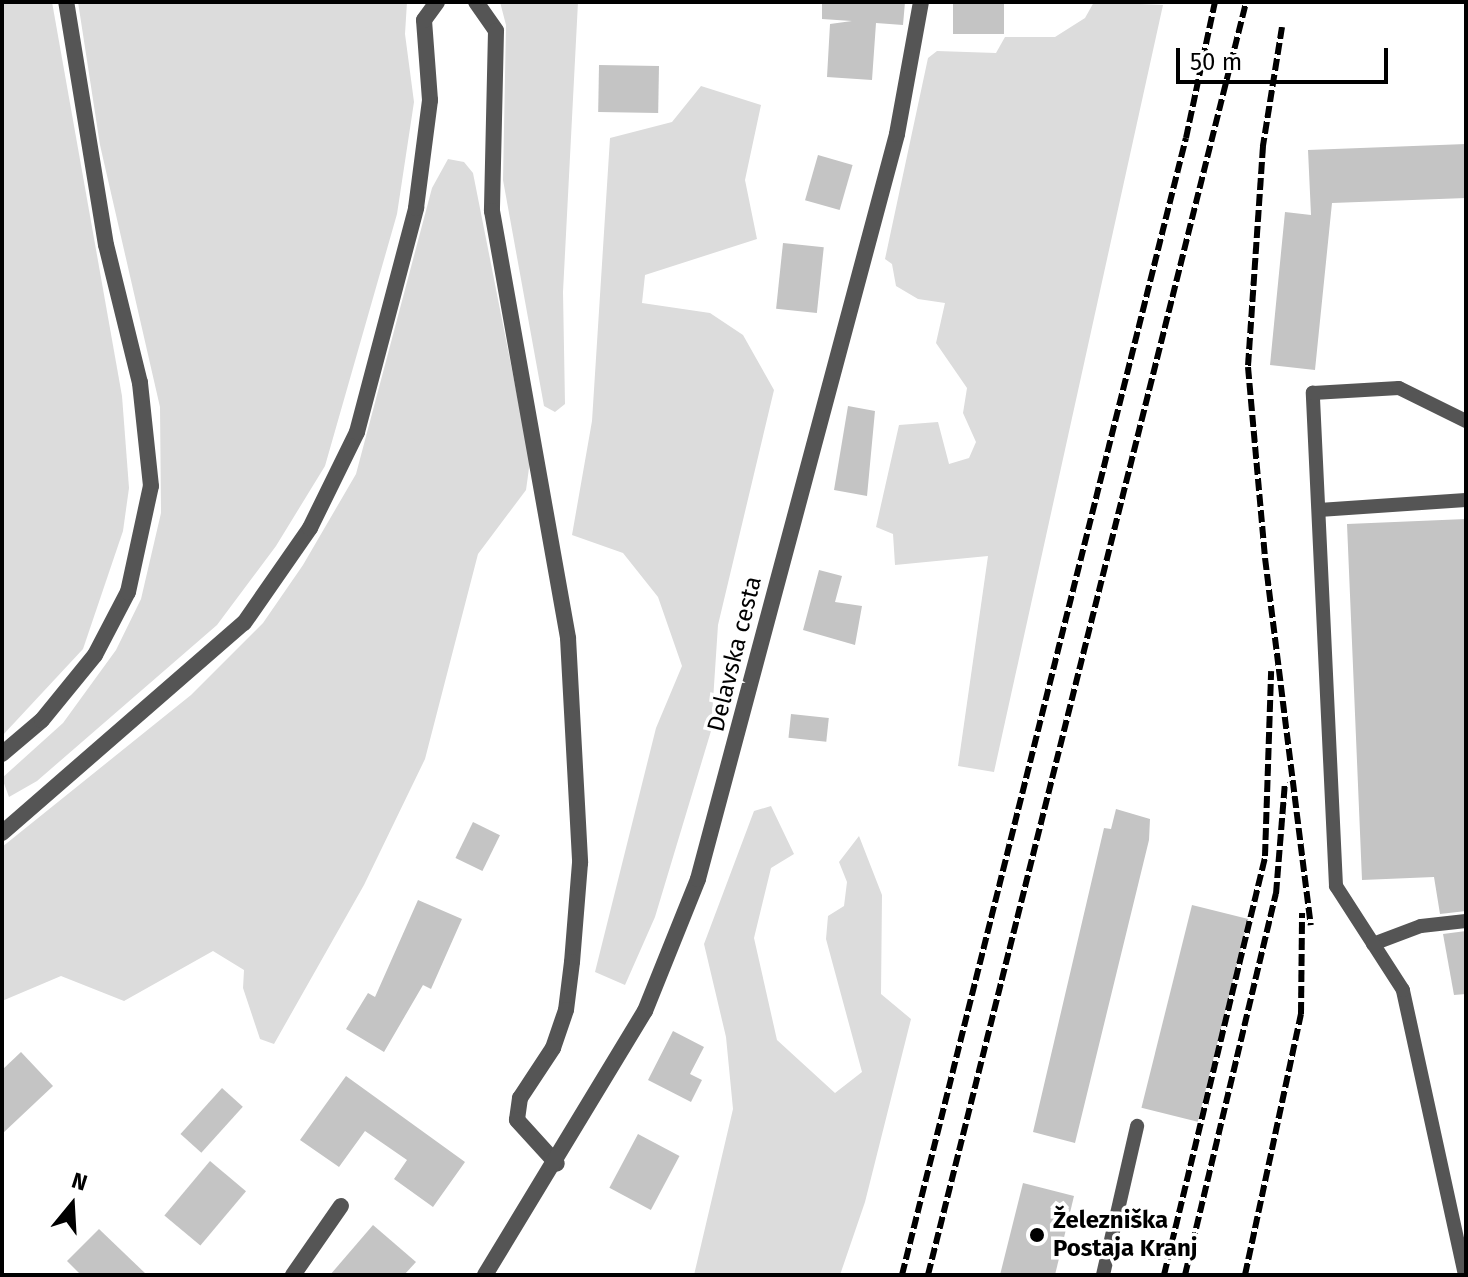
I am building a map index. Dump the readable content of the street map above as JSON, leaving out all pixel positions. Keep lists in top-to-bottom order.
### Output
{
  "streets": {
    "street": ["Delavska cesta"]
  },
  "places": ["Železniška Postaja Kranj"],
  "scale_bar": "50 m",
  "north": "top"
}
